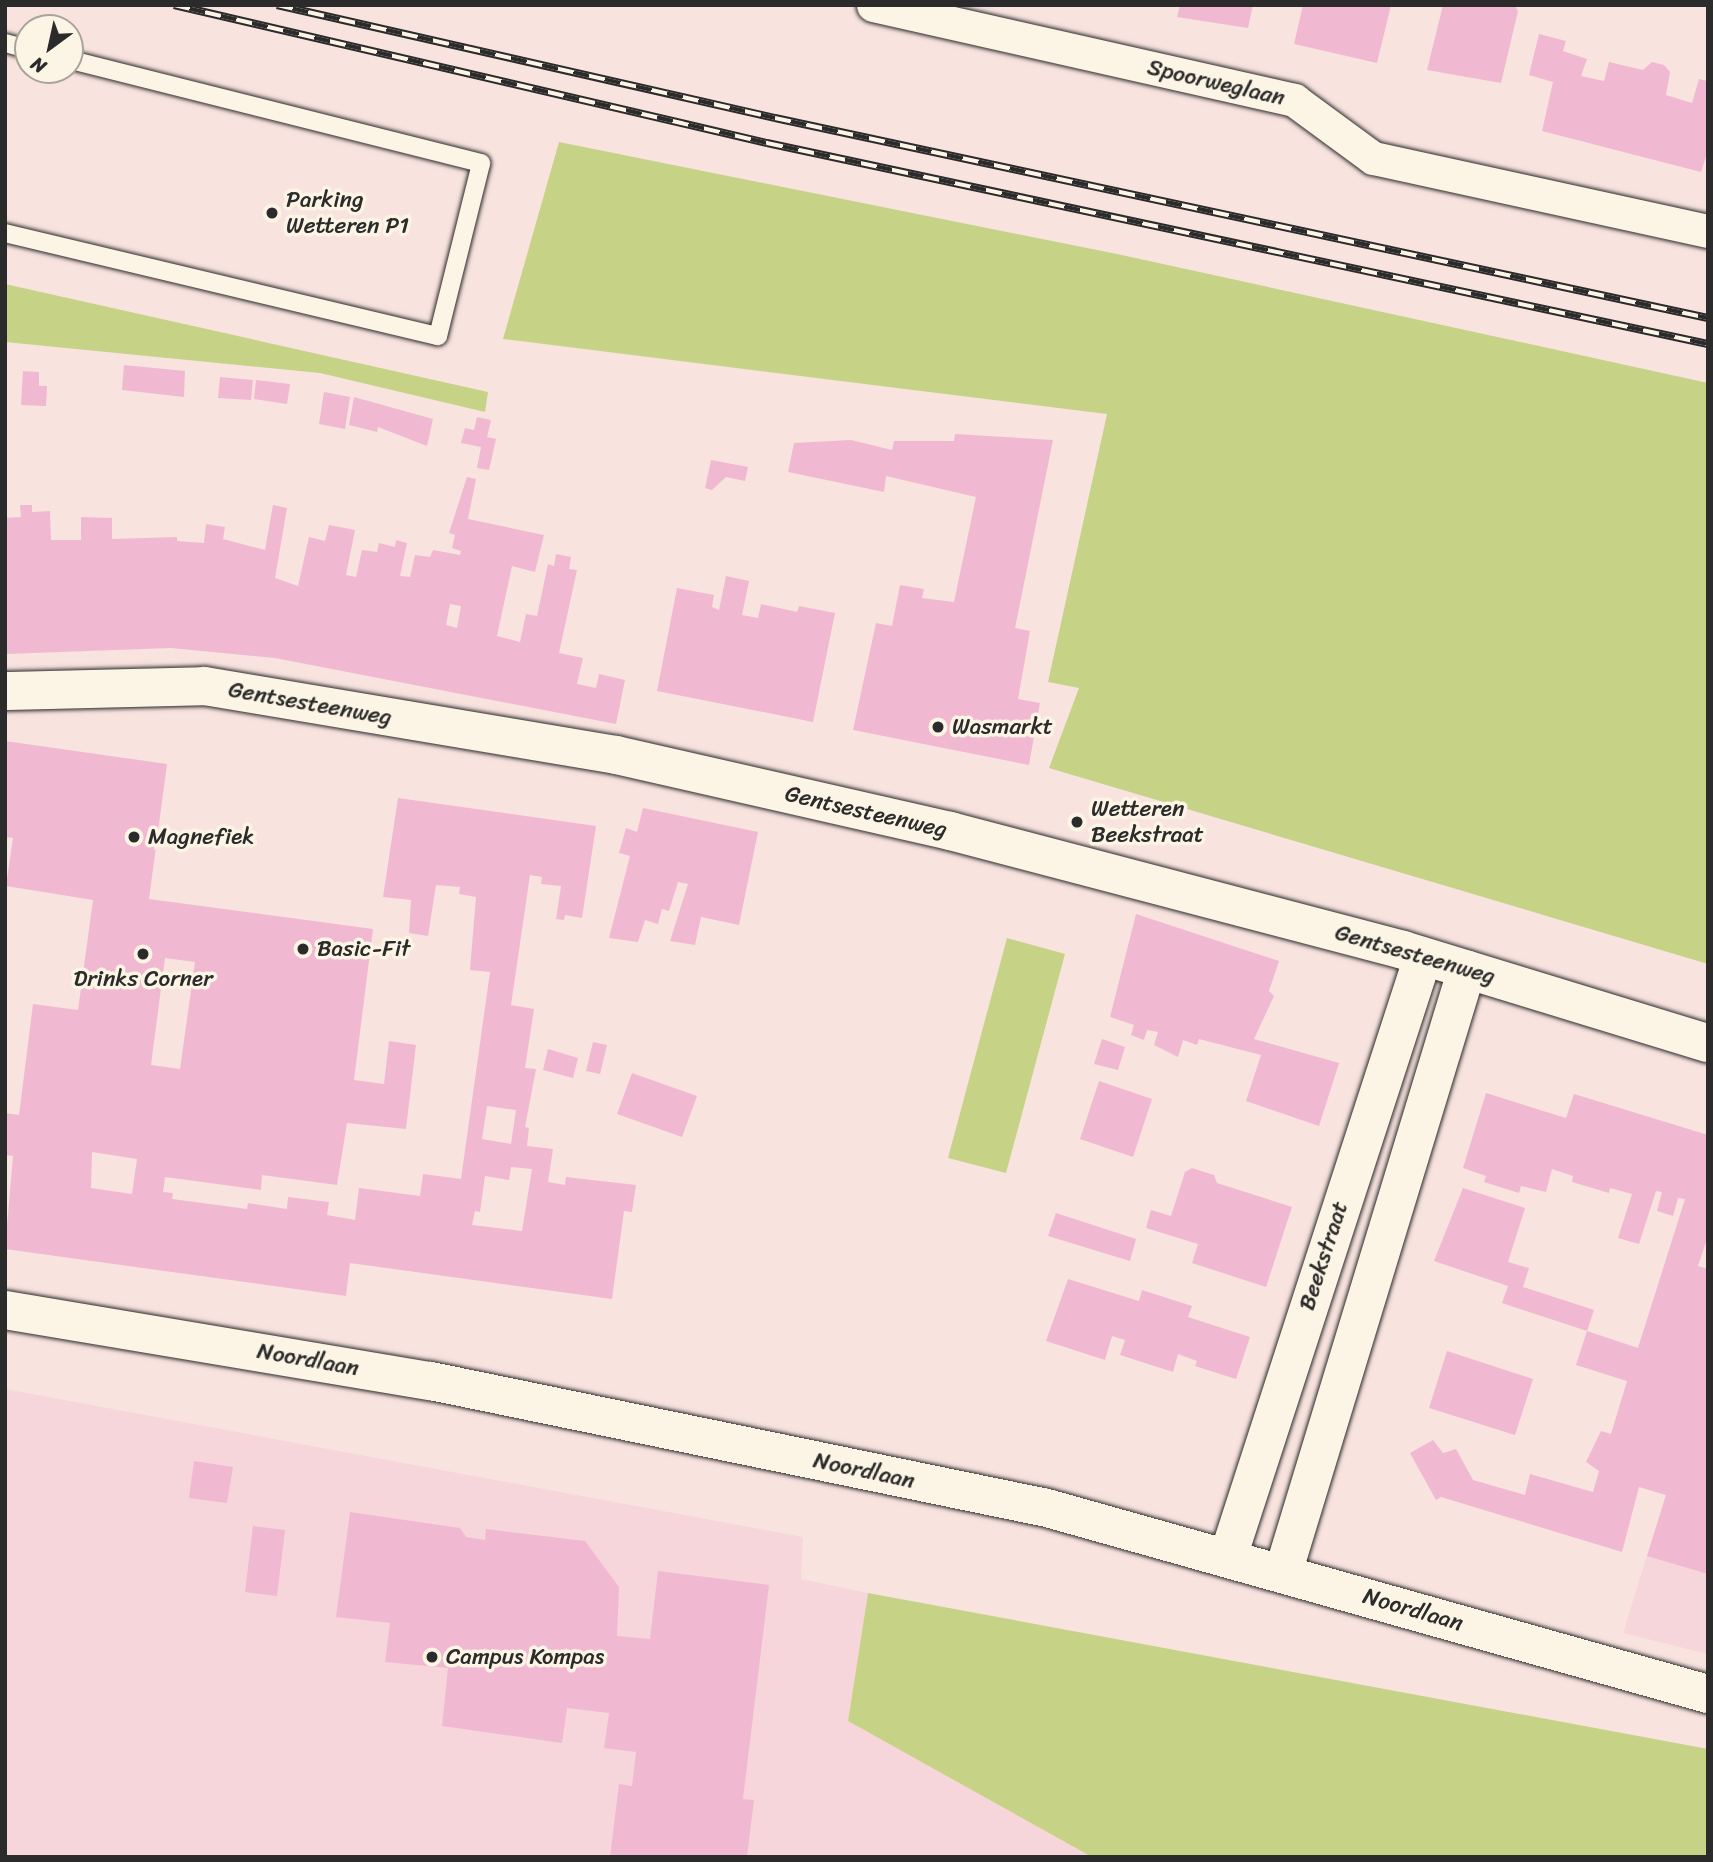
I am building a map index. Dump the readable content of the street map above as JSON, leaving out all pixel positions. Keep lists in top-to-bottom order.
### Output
{
  "streets": {
    "street": [
      "Spoorweglaan",
      "Gentsesteenweg",
      "Beekstraat",
      "Noordlaan"
    ]
  },
  "crossings": [
    ["Gentsesteenweg", "Beekstraat"],
    ["Beekstraat", "Noordlaan"]
  ],
  "places": [
    "Parking Wetteren P1",
    "Wasmarkt",
    "Wetteren Beekstraat",
    "Magnefiek",
    "Basic-Fit",
    "Drinks Corner",
    "Campus Kompas"
  ],
  "north": "bottom left"
}
